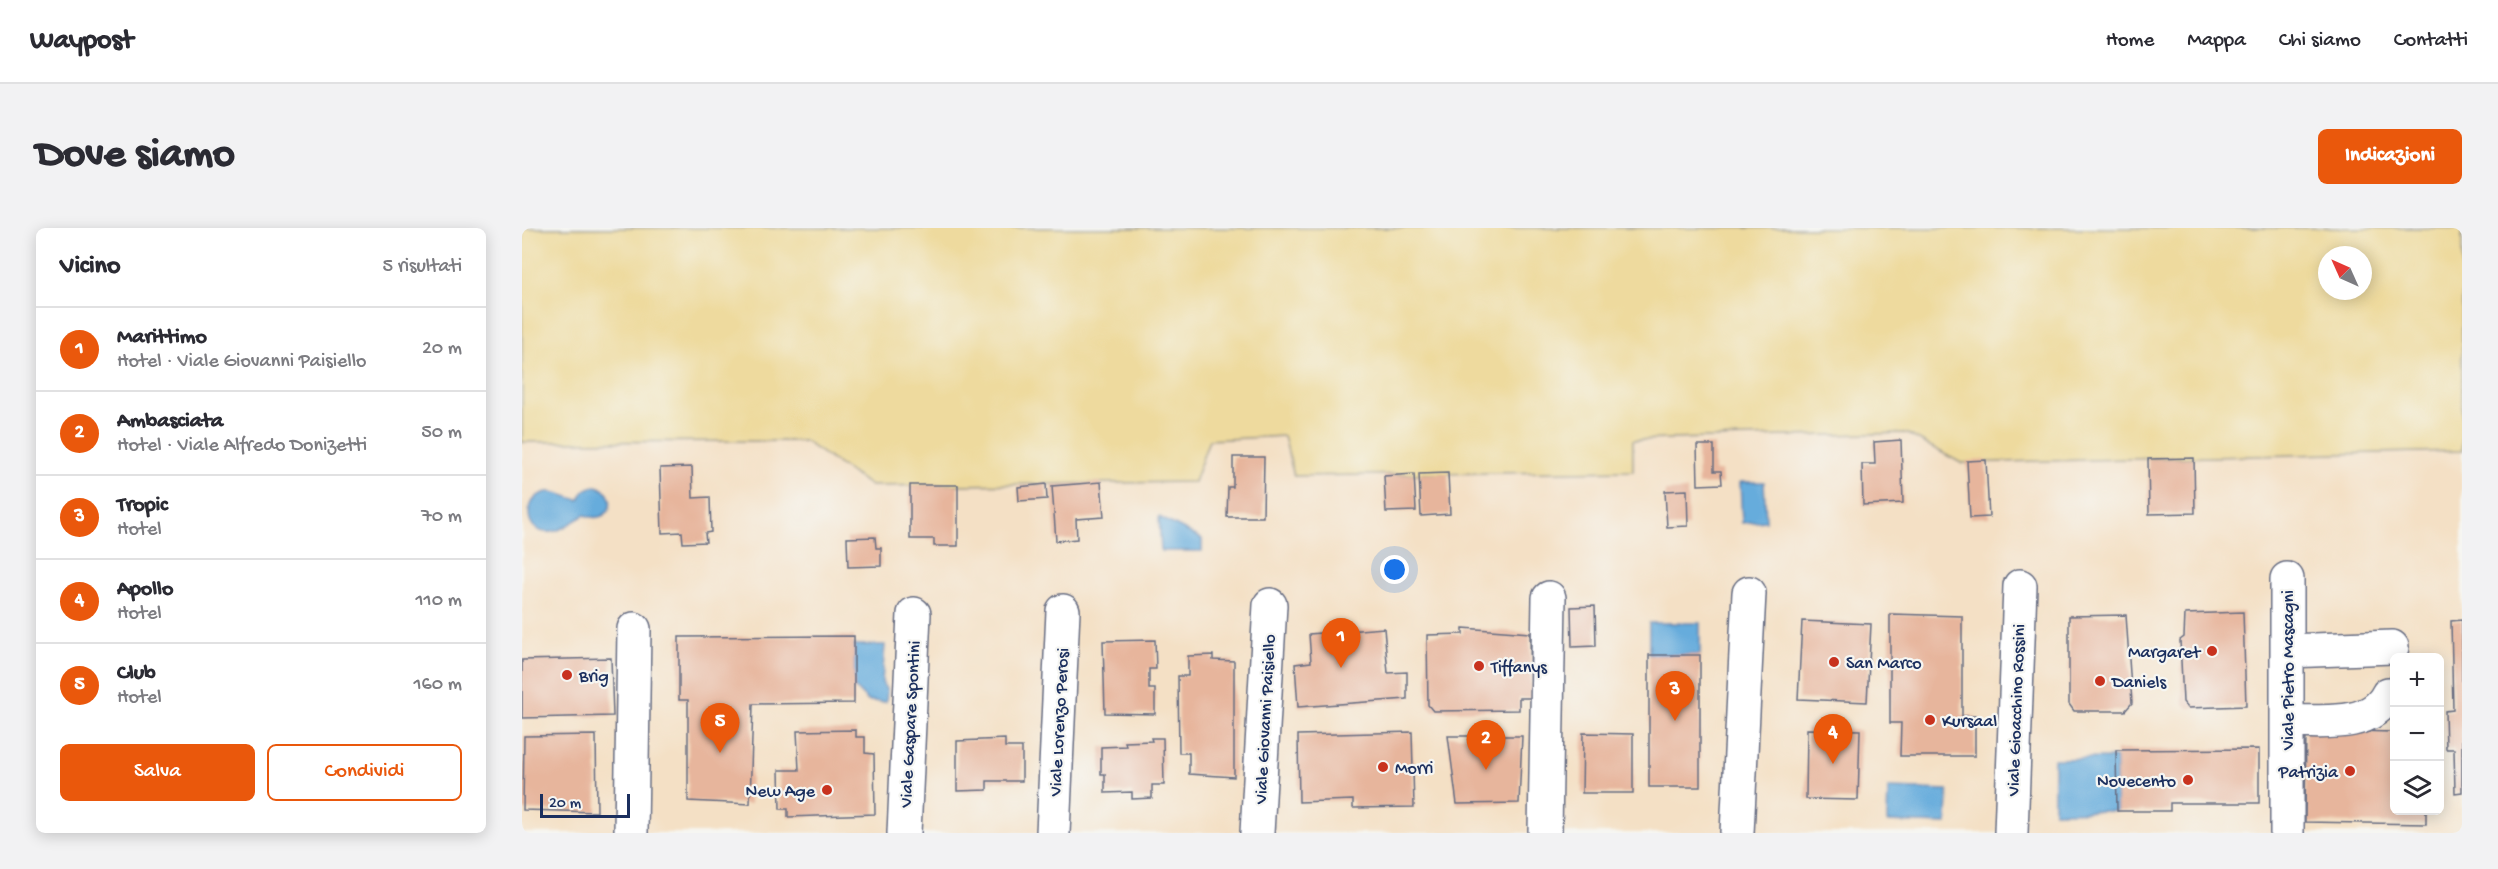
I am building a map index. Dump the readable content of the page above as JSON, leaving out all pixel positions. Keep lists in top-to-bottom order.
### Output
{
  "streets": {
    "street": [
      "Viale Pietro Mascagni",
      "Viale Gioacchino Rossini",
      "Viale Giovanni Paisiello",
      "Viale Lorenzo Perosi",
      "Viale Gaspare Spontini"
    ]
  },
  "places": [
    "Margaret",
    "San Marco",
    "Tiffanys",
    "Brig",
    "Daniels",
    "Kursaal",
    "Morri",
    "Patrizia",
    "Novecento",
    "New Age"
  ],
  "scale_bar": "20 m",
  "north": "top left",
  "page": {
    "header": "Waypost",
    "nav": [
      "Home",
      "Mappa",
      "Chi siamo",
      "Contatti"
    ],
    "buttons": [
      "Indicazioni",
      ["Salva", "Condividi"]
    ],
    "title": "Dove siamo",
    "heading": ["Vicino", "5 risultati"],
    "list": [
      {
        "mark": "1",
        "name": "Marittimo",
        "note": "Hotel · Viale Giovanni Paisiello",
        "value": "20 m"
      },
      {
        "mark": "2",
        "name": "Ambasciata",
        "note": "Hotel · Viale Alfredo Donizetti",
        "value": "50 m"
      },
      {
        "mark": "3",
        "name": "Tropic",
        "note": "Hotel",
        "value": "70 m"
      },
      {
        "mark": "4",
        "name": "Apollo",
        "note": "Hotel",
        "value": "110 m"
      },
      {
        "mark": "5",
        "name": "Club",
        "note": "Hotel",
        "value": "160 m"
      }
    ],
    "pins": [
      "1",
      "3",
      "5",
      "4",
      "2"
    ],
    "map_buttons": ["+", "−"],
    "scale": "20 m"
  }
}
